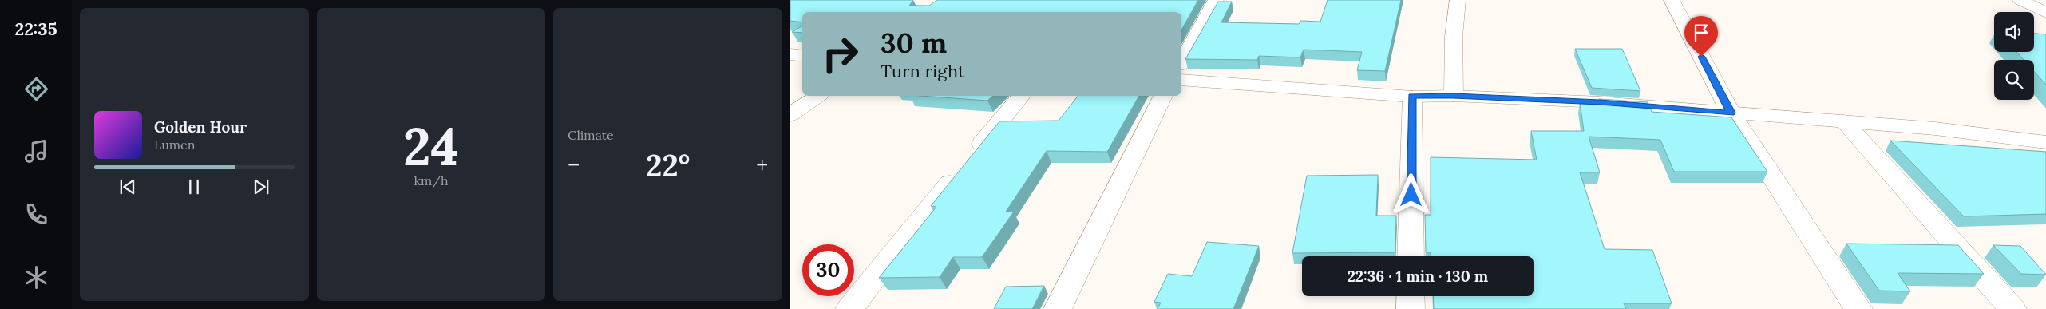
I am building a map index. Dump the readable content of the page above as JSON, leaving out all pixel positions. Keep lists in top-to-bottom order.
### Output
{
  "page": {
    "tabs": "22:35",
    "tile": [
      ["24", "km/h"],
      "Climate"
    ],
    "turn": ["30 m", "Turn right"],
    "song": ["Golden Hour", "Lumen"],
    "heat": ["−", "22°", "+"],
    "limit": "30",
    "trip": "22:36 · 1 min · 130 m"
  }
}
